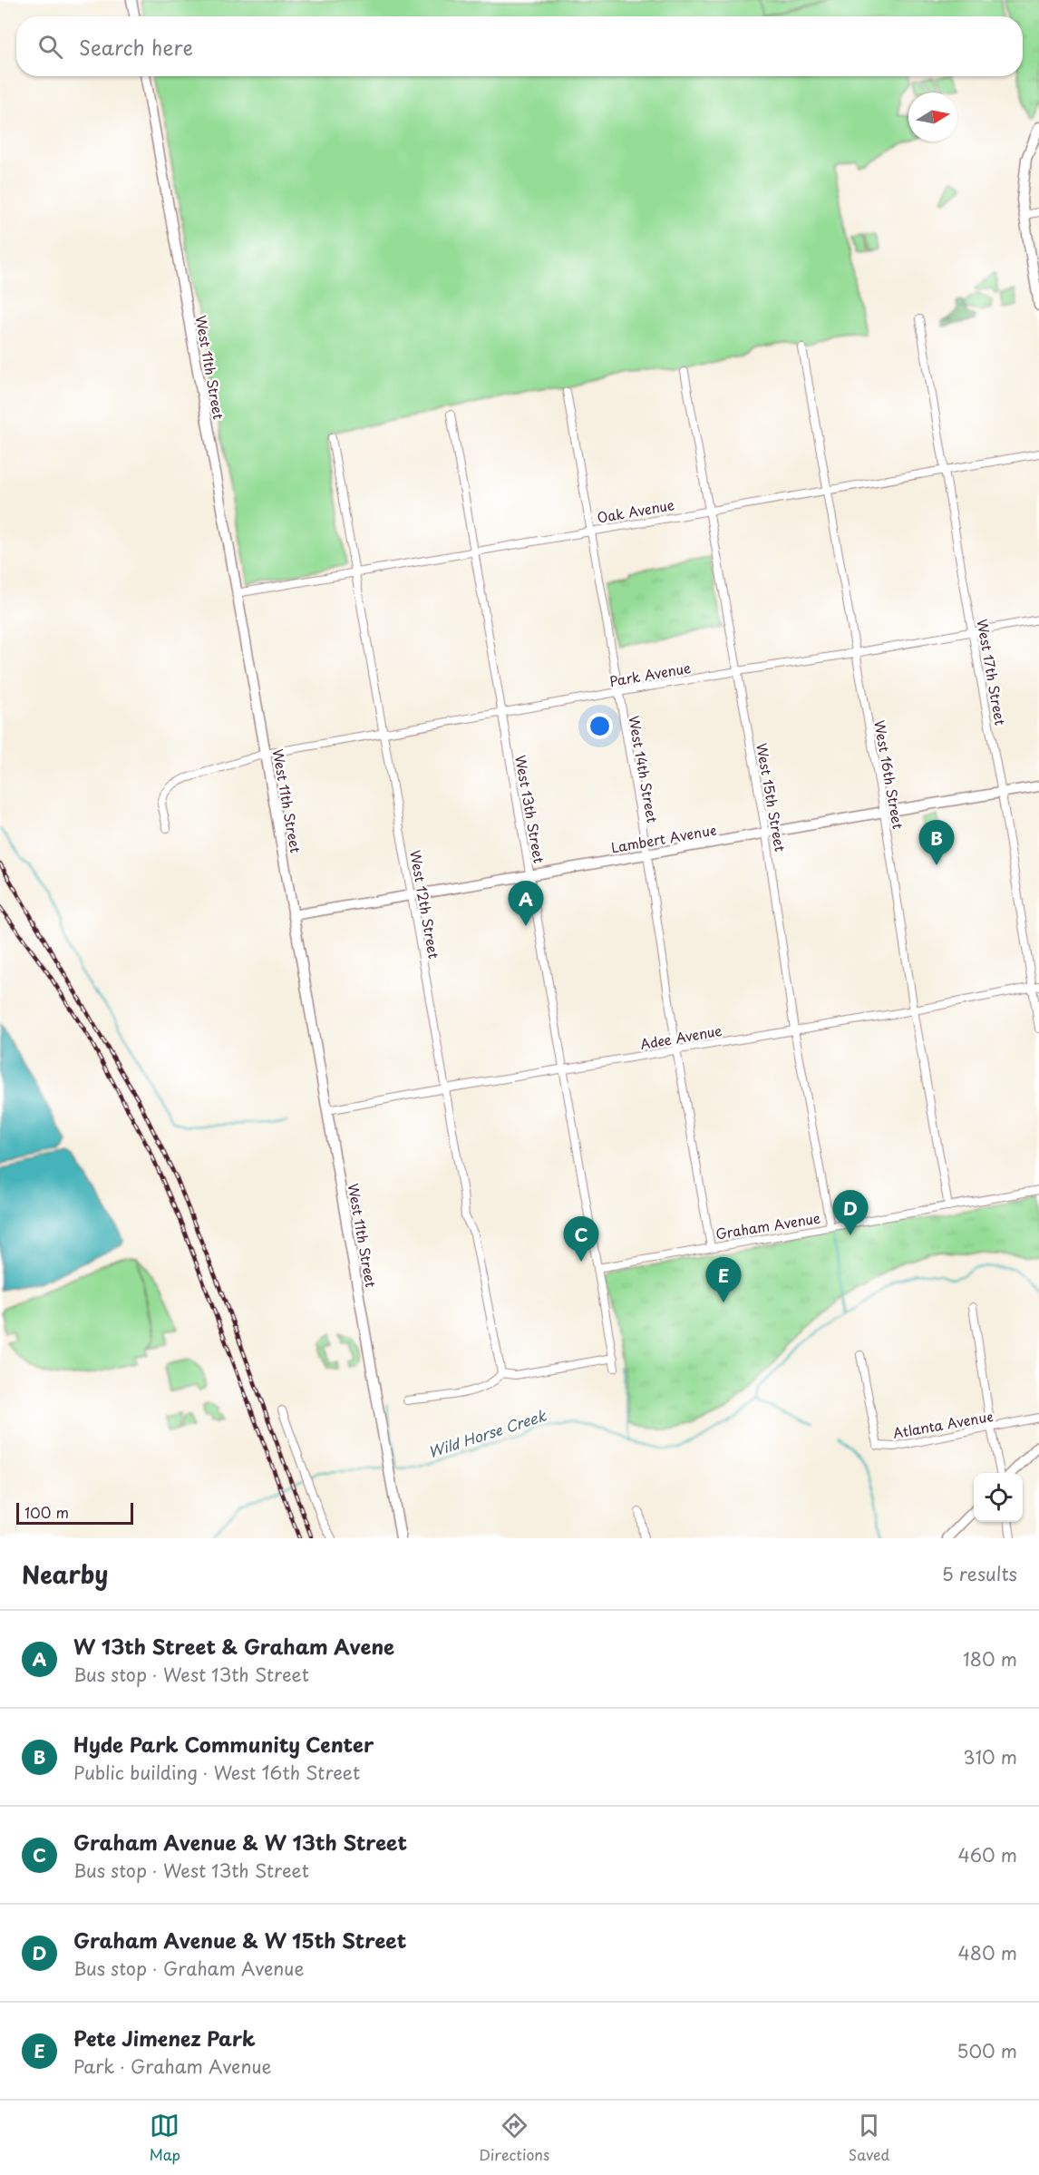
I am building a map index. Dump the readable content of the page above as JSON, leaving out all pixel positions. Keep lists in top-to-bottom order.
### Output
{
  "streets": {
    "street": [
      "West 11th Street",
      "Oak Avenue",
      "West 17th Street",
      "Park Avenue",
      "West 14th Street",
      "West 16th Street",
      "West 15th Street",
      "West 13th Street",
      "Lambert Avenue",
      "West 12th Street",
      "Adee Avenue",
      "Graham Avenue",
      "Atlanta Avenue"
    ]
  },
  "crossings": [
    ["West 11th Street", "Oak Avenue"],
    ["West 11th Street", "Park Avenue"],
    ["West 11th Street", "Lambert Avenue"],
    ["West 11th Street", "Adee Avenue"],
    ["Oak Avenue", "West 17th Street"],
    ["Oak Avenue", "West 14th Street"],
    ["Oak Avenue", "West 16th Street"],
    ["Oak Avenue", "West 15th Street"],
    ["Oak Avenue", "West 13th Street"],
    ["Oak Avenue", "West 12th Street"],
    ["West 17th Street", "Park Avenue"],
    ["West 17th Street", "Lambert Avenue"],
    ["West 17th Street", "Adee Avenue"],
    ["Park Avenue", "West 14th Street"],
    ["Park Avenue", "West 16th Street"],
    ["Park Avenue", "West 15th Street"],
    ["Park Avenue", "West 13th Street"],
    ["Park Avenue", "West 12th Street"],
    ["West 14th Street", "Lambert Avenue"],
    ["West 14th Street", "Adee Avenue"],
    ["West 14th Street", "Graham Avenue"],
    ["West 16th Street", "Lambert Avenue"],
    ["West 16th Street", "Adee Avenue"],
    ["West 16th Street", "Graham Avenue"],
    ["West 15th Street", "Lambert Avenue"],
    ["West 15th Street", "Adee Avenue"],
    ["West 15th Street", "Graham Avenue"],
    ["West 13th Street", "Lambert Avenue"],
    ["West 13th Street", "Adee Avenue"],
    ["West 13th Street", "Graham Avenue"],
    ["Lambert Avenue", "West 12th Street"],
    ["West 12th Street", "Adee Avenue"]
  ],
  "water": ["Wild Horse Creek"],
  "scale_bar": "100 m",
  "north": "right",
  "page": {
    "search": "Search here",
    "pins": [
      "B",
      "A",
      "D",
      "C",
      "E"
    ],
    "scale": "100 m",
    "heading": ["Nearby", "5 results"],
    "list": [
      {
        "mark": "A",
        "name": "W 13th Street & Graham Avene",
        "note": "Bus stop · West 13th Street",
        "value": "180 m"
      },
      {
        "mark": "B",
        "name": "Hyde Park Community Center",
        "note": "Public building · West 16th Street",
        "value": "310 m"
      },
      {
        "mark": "C",
        "name": "Graham Avenue & W 13th Street",
        "note": "Bus stop · West 13th Street",
        "value": "460 m"
      },
      {
        "mark": "D",
        "name": "Graham Avenue & W 15th Street",
        "note": "Bus stop · Graham Avenue",
        "value": "480 m"
      },
      {
        "mark": "E",
        "name": "Pete Jimenez Park",
        "note": "Park · Graham Avenue",
        "value": "500 m"
      }
    ],
    "nav": ["Map", "Directions", "Saved"]
  }
}
